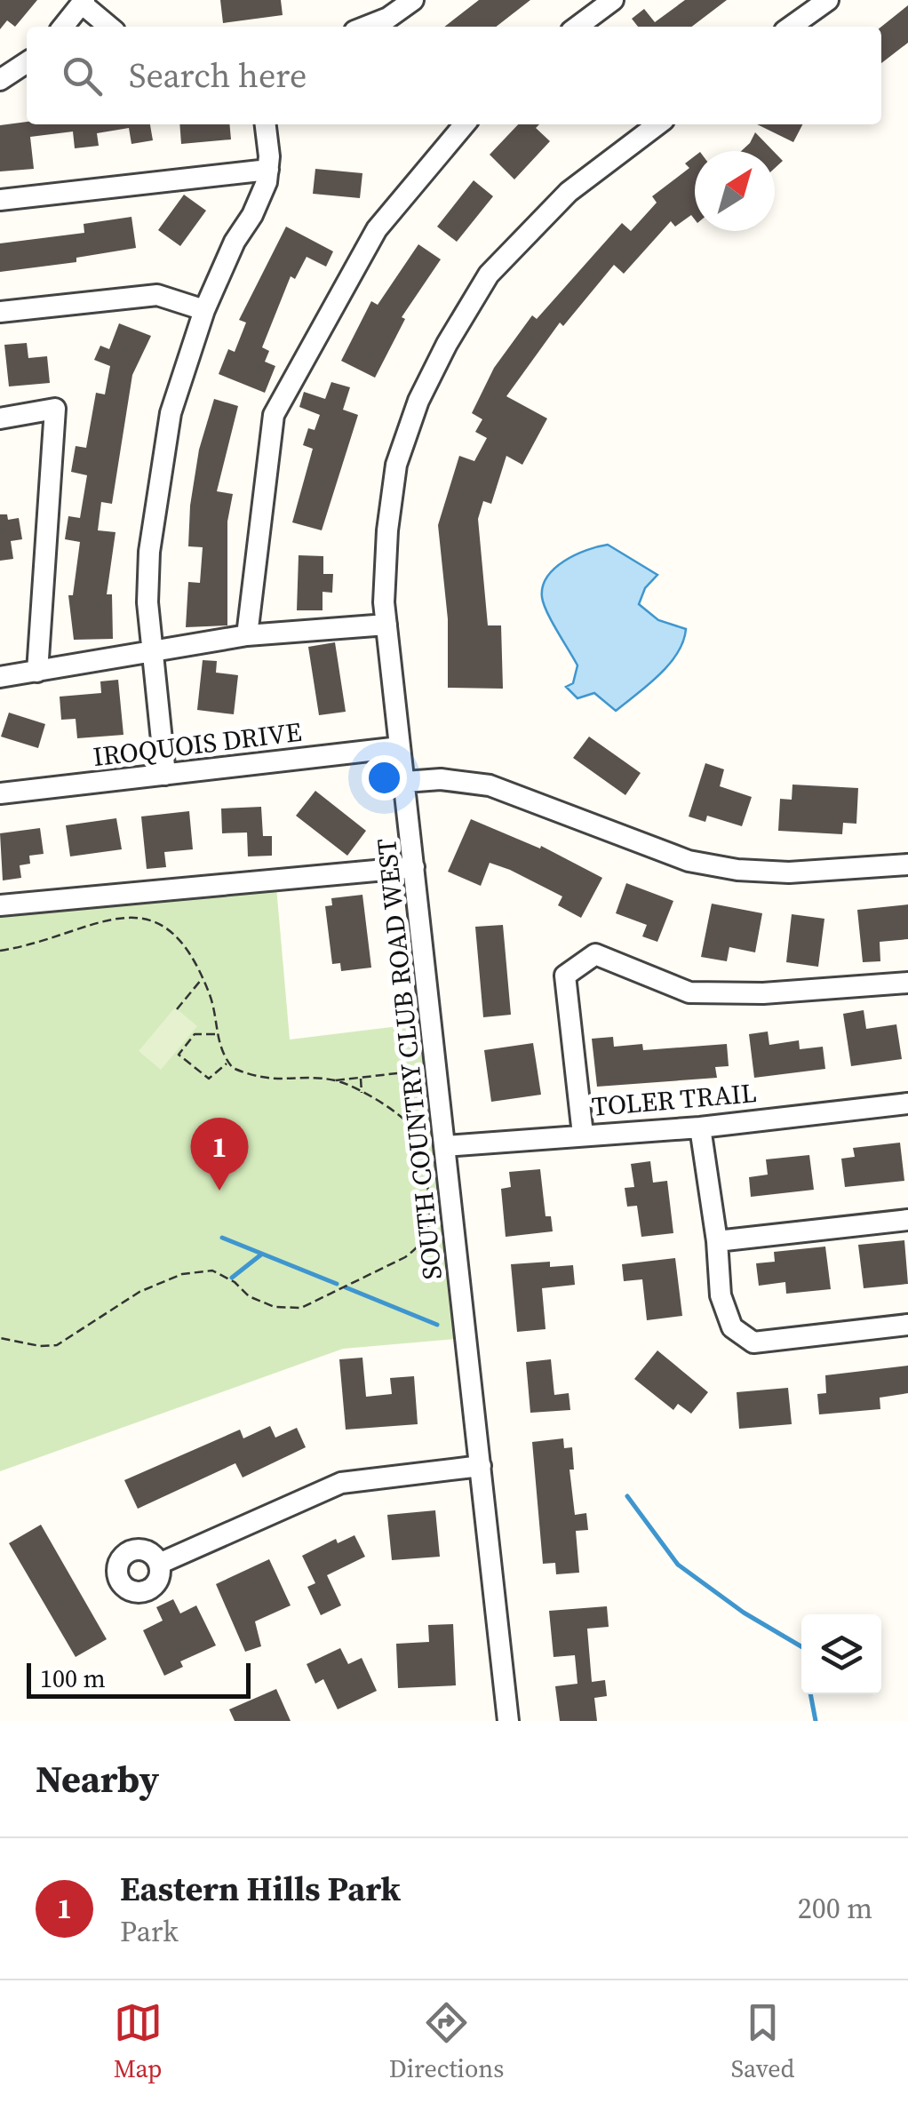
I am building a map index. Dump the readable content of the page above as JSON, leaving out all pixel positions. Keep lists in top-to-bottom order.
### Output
{
  "streets": {
    "street": ["IROQUOIS DRIVE", "SOUTH COUNTRY CLUB ROAD WEST", "TOLER TRAIL"]
  },
  "crossings": [
    ["IROQUOIS DRIVE", "SOUTH COUNTRY CLUB ROAD WEST"],
    ["SOUTH COUNTRY CLUB ROAD WEST", "TOLER TRAIL"]
  ],
  "scale_bar": "100 m",
  "north": "top right",
  "page": {
    "search": "Search here",
    "pins": "1",
    "scale": "100 m",
    "heading": "Nearby",
    "list": [
      {
        "mark": "1",
        "name": "Eastern Hills Park",
        "note": "Park",
        "value": "200 m"
      }
    ],
    "nav": ["Map", "Directions", "Saved"]
  }
}
